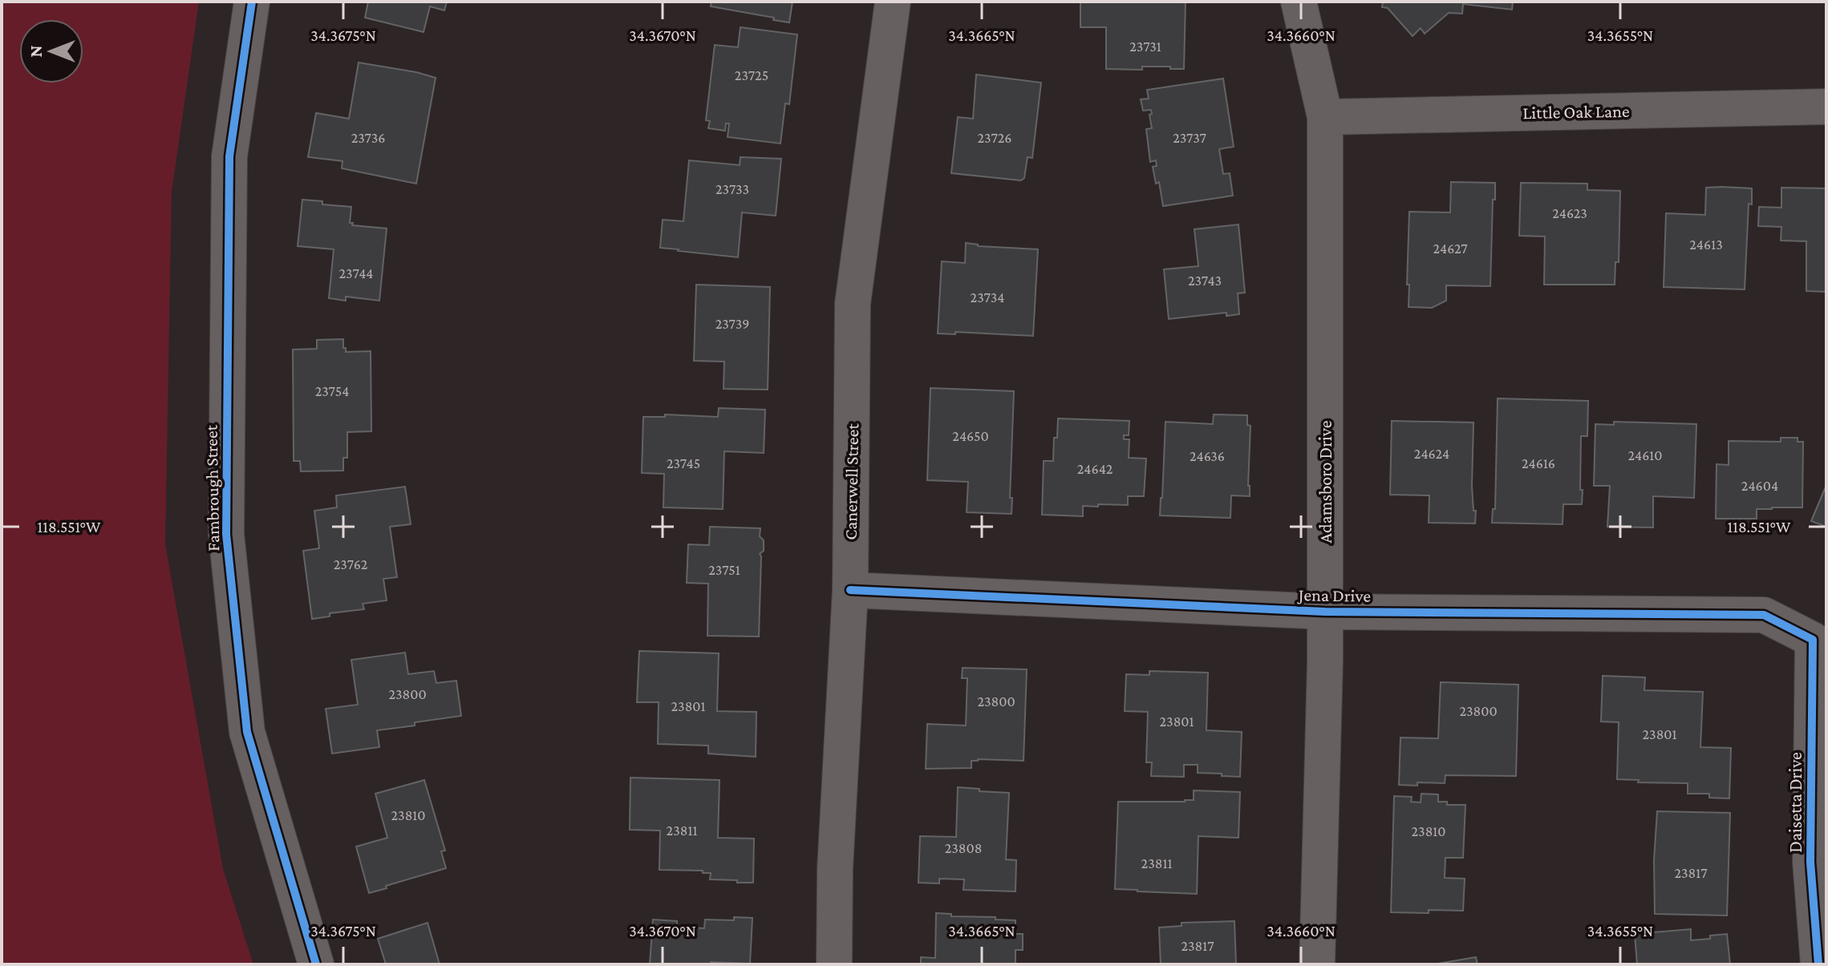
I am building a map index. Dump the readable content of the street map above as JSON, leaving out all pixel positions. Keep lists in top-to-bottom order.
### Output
{
  "streets": {
    "street": [
      "Little Oak Lane",
      "Canerwell Street",
      "Adamsboro Drive",
      "Fambrough Street",
      "Jena Drive",
      "Daisetta Drive"
    ]
  },
  "crossings": [
    ["Little Oak Lane", "Adamsboro Drive"],
    ["Canerwell Street", "Jena Drive"],
    ["Adamsboro Drive", "Jena Drive"],
    ["Jena Drive", "Daisetta Drive"]
  ],
  "house_numbers": [
    "23731",
    "23725",
    "23736",
    "23726",
    "23737",
    "23733",
    "24623",
    "24613",
    "24627",
    "23744",
    "23743",
    "23734",
    "23739",
    "23754",
    "24650",
    "24624",
    "24610",
    "24636",
    "23745",
    "24616",
    "24642",
    "24604",
    "23762",
    "23751",
    "23800",
    "23800",
    "23801",
    "23800",
    "23801",
    "23801",
    "23810",
    "23811",
    "23810",
    "23808",
    "23811",
    "23817",
    "23817"
  ],
  "north": "left",
  "coordinates": [
    "34.3675°N",
    "34.3670°N",
    "34.3665°N",
    "34.3660°N",
    "34.3655°N",
    "118.551°W"
  ]
}
